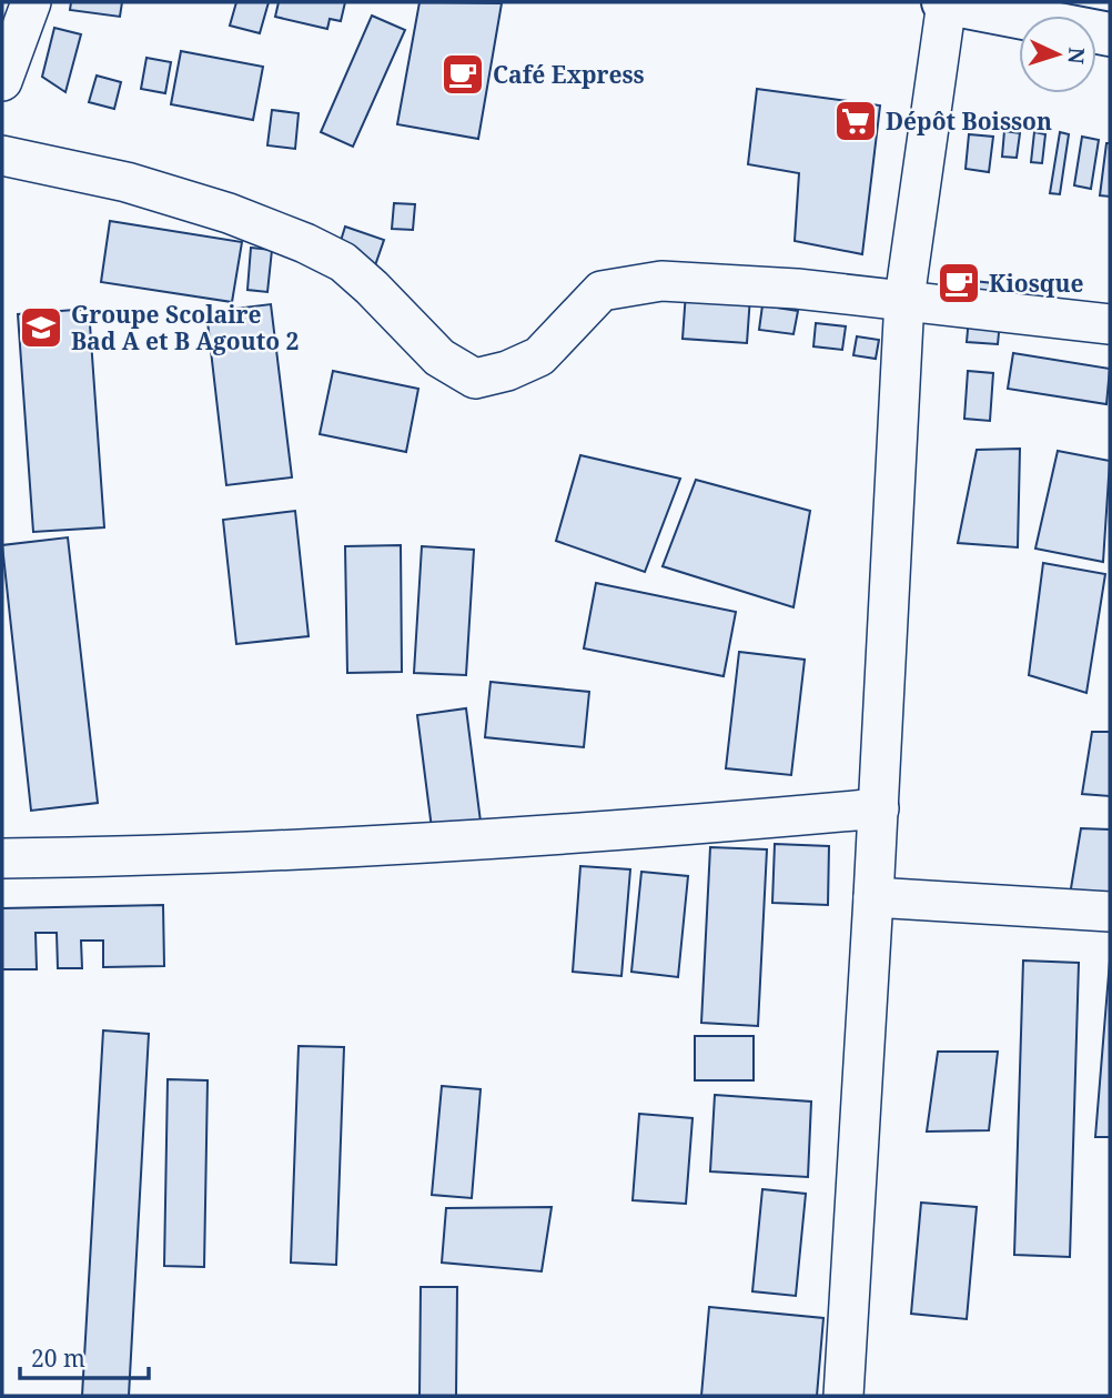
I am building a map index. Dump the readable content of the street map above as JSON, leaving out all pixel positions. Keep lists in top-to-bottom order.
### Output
{
  "places": {
    "cafe": ["Café Express", "Kiosque"],
    "supermarket": ["Dépôt Boisson"],
    "school or university": ["Groupe Scolaire Bad A et B Agouto 2"]
  },
  "scale_bar": "20 m",
  "north": "right"
}
